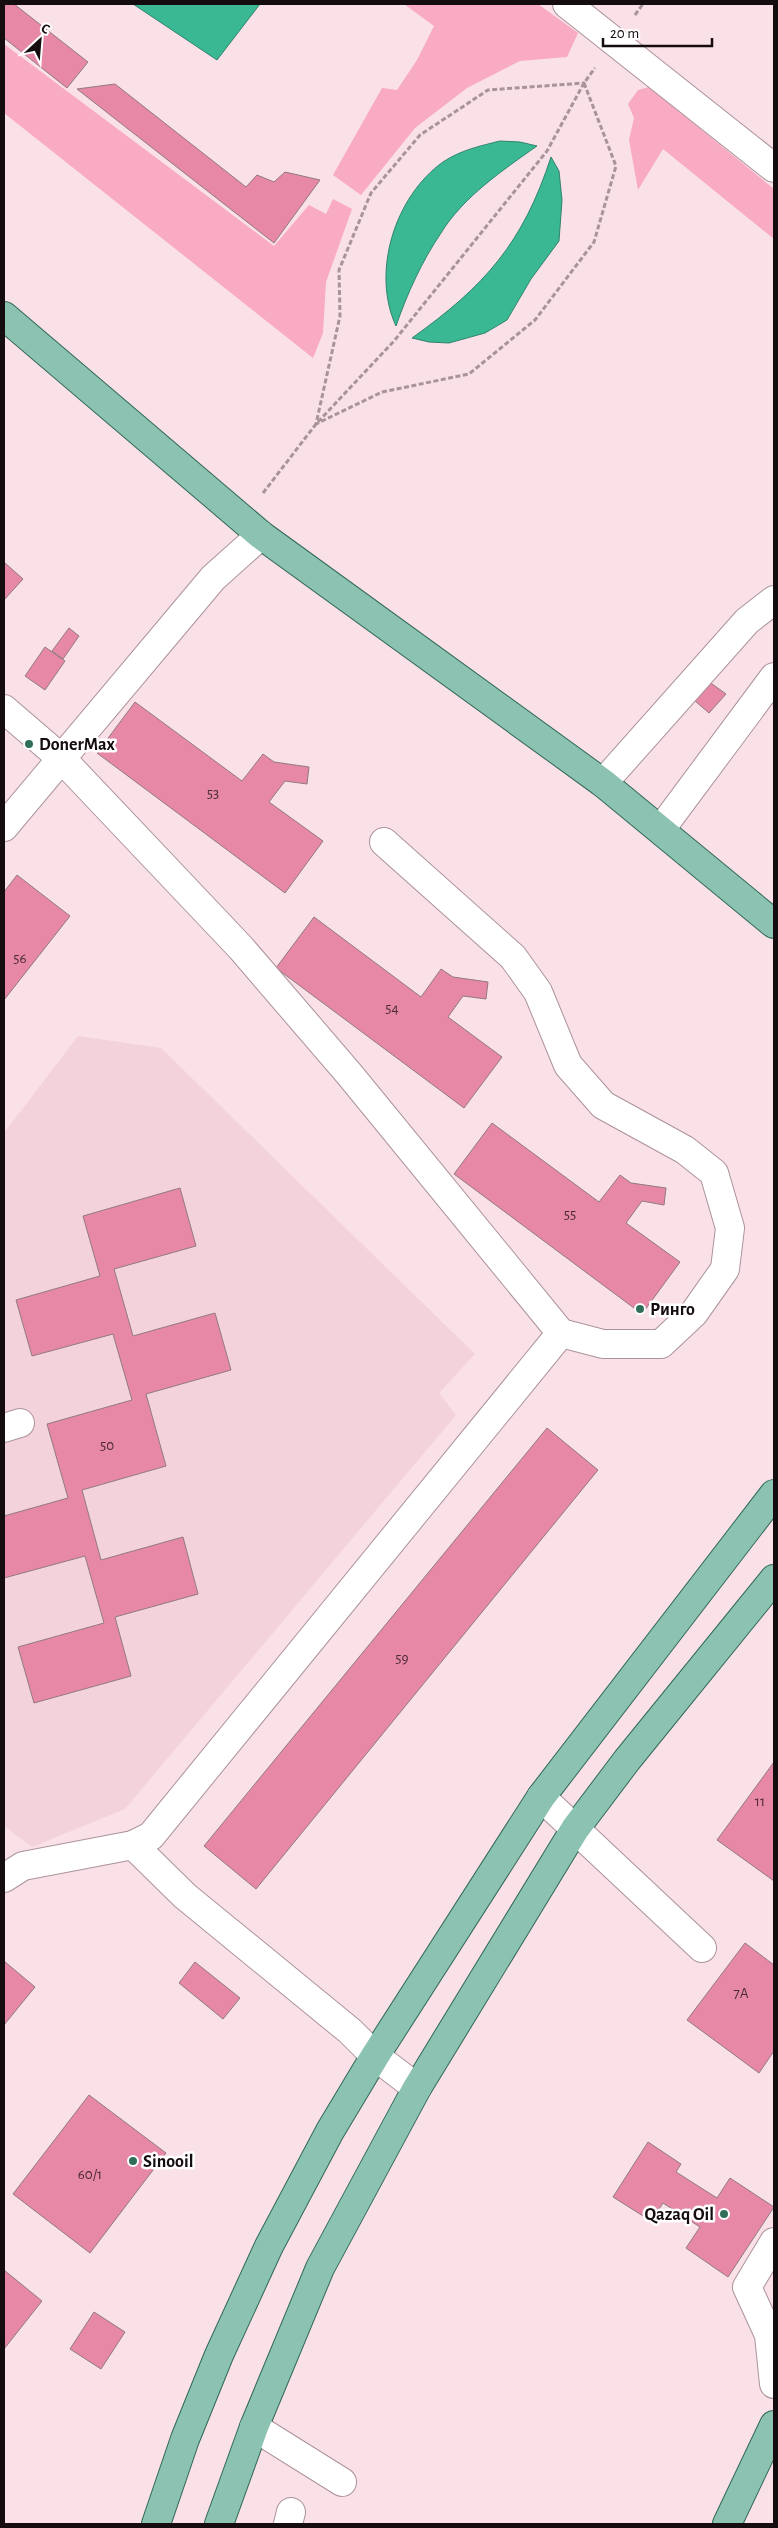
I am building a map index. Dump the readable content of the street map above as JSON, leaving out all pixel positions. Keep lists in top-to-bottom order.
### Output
{
  "places": [
    "DonerMax",
    "Ринго",
    "Sinooil",
    "Qazaq Oil"
  ],
  "house_numbers": [
    "53",
    "56",
    "54",
    "55",
    "50",
    "59",
    "11",
    "7А",
    "60/1"
  ],
  "scale_bar": "20 m",
  "north": "top right"
}
